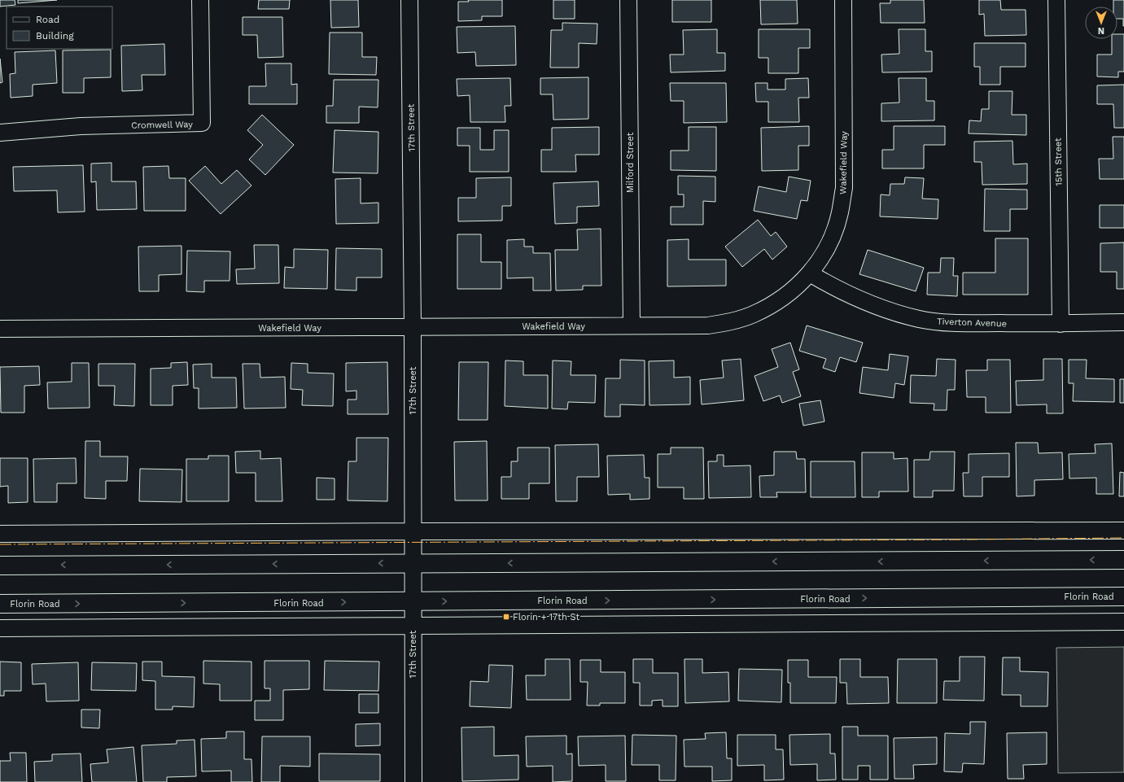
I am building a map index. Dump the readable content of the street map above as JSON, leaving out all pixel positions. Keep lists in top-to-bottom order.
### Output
{
  "streets": {
    "main road": ["Florin Road"],
    "street": [
      "Cromwell Way",
      "17th Street",
      "15th Street",
      "Milford Street",
      "Wakefield Way",
      "Tiverton Avenue"
    ]
  },
  "crossings": [
    ["17th Street", "Wakefield Way"],
    ["17th Street", "Florin Road"],
    ["15th Street", "Tiverton Avenue"],
    ["Milford Street", "Wakefield Way"],
    ["Wakefield Way", "Tiverton Avenue"]
  ],
  "places": {
    "transit": ["Florin + 17th St"]
  },
  "legend": ["Road", "Building"],
  "north": "bottom"
}
